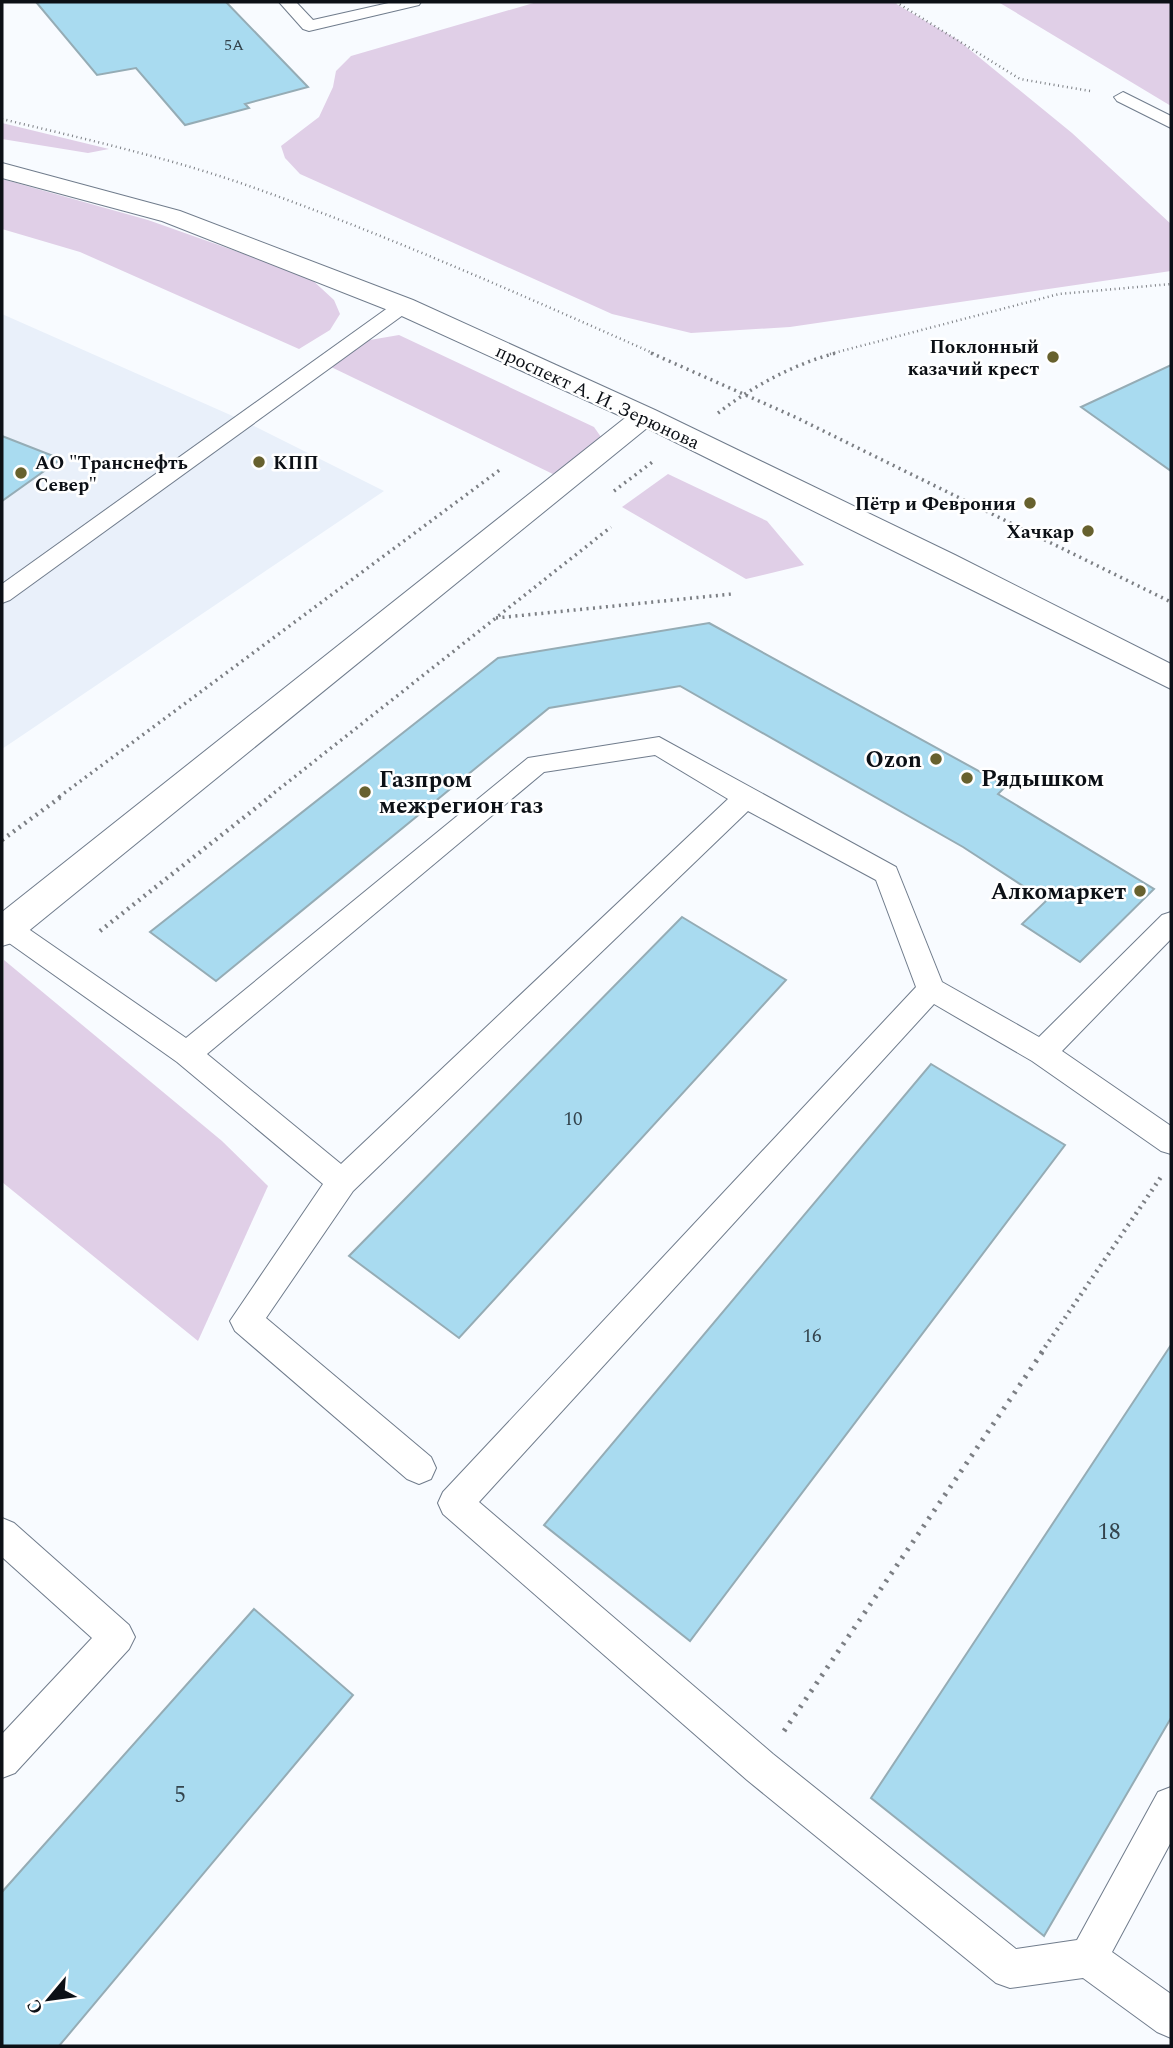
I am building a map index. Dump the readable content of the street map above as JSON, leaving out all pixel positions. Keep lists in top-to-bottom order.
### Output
{
  "streets": {
    "street": ["проспект А. И. Зерюнова"]
  },
  "places": [
    "Поклонный казачий крест",
    "КПП",
    "АО \"Транснефть Север\"",
    "Пётр и Феврония",
    "Хачкар",
    "Ozon",
    "Рядышком",
    "Газпром межрегион газ",
    "Алкомаркет"
  ],
  "house_numbers": [
    "5А",
    "10",
    "16",
    "18",
    "5"
  ],
  "north": "bottom left"
}
